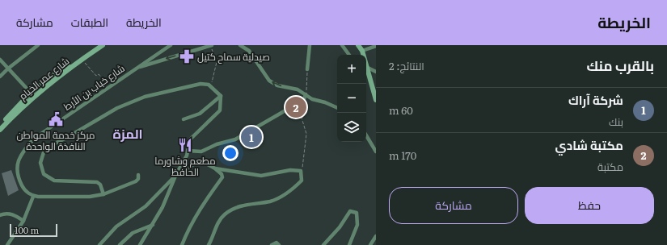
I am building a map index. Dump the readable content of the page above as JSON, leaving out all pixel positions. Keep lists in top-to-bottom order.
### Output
{
  "streets": {
    "street": ["شارع عمر الخيام", "شارع خباب بن الأرط"]
  },
  "districts": ["المزة"],
  "places": {
    "pharmacy": ["صيدلية سماح كتيل"],
    "public building": ["مركز خدمة المواطن النافذة الواحدة"],
    "restaurant": ["مطعم وشاورما الحافظ"]
  },
  "scale_bar": "100 m",
  "page": {
    "header": "الخريطة",
    "nav": ["الخريطة", "الطبقات", "مشاركة"],
    "heading": ["بالقرب منك", "النتائج: 2"],
    "map_buttons": ["+", "−"],
    "list": [
      {
        "mark": "1",
        "name": "شركة آراك",
        "note": "بنك",
        "value": "60 m"
      },
      {
        "mark": "2",
        "name": "مكتبة شادي",
        "note": "مكتبة",
        "value": "170 m"
      }
    ],
    "pins": ["2", "1"],
    "buttons": ["حفظ", "مشاركة"],
    "scale": "100 m"
  }
}
